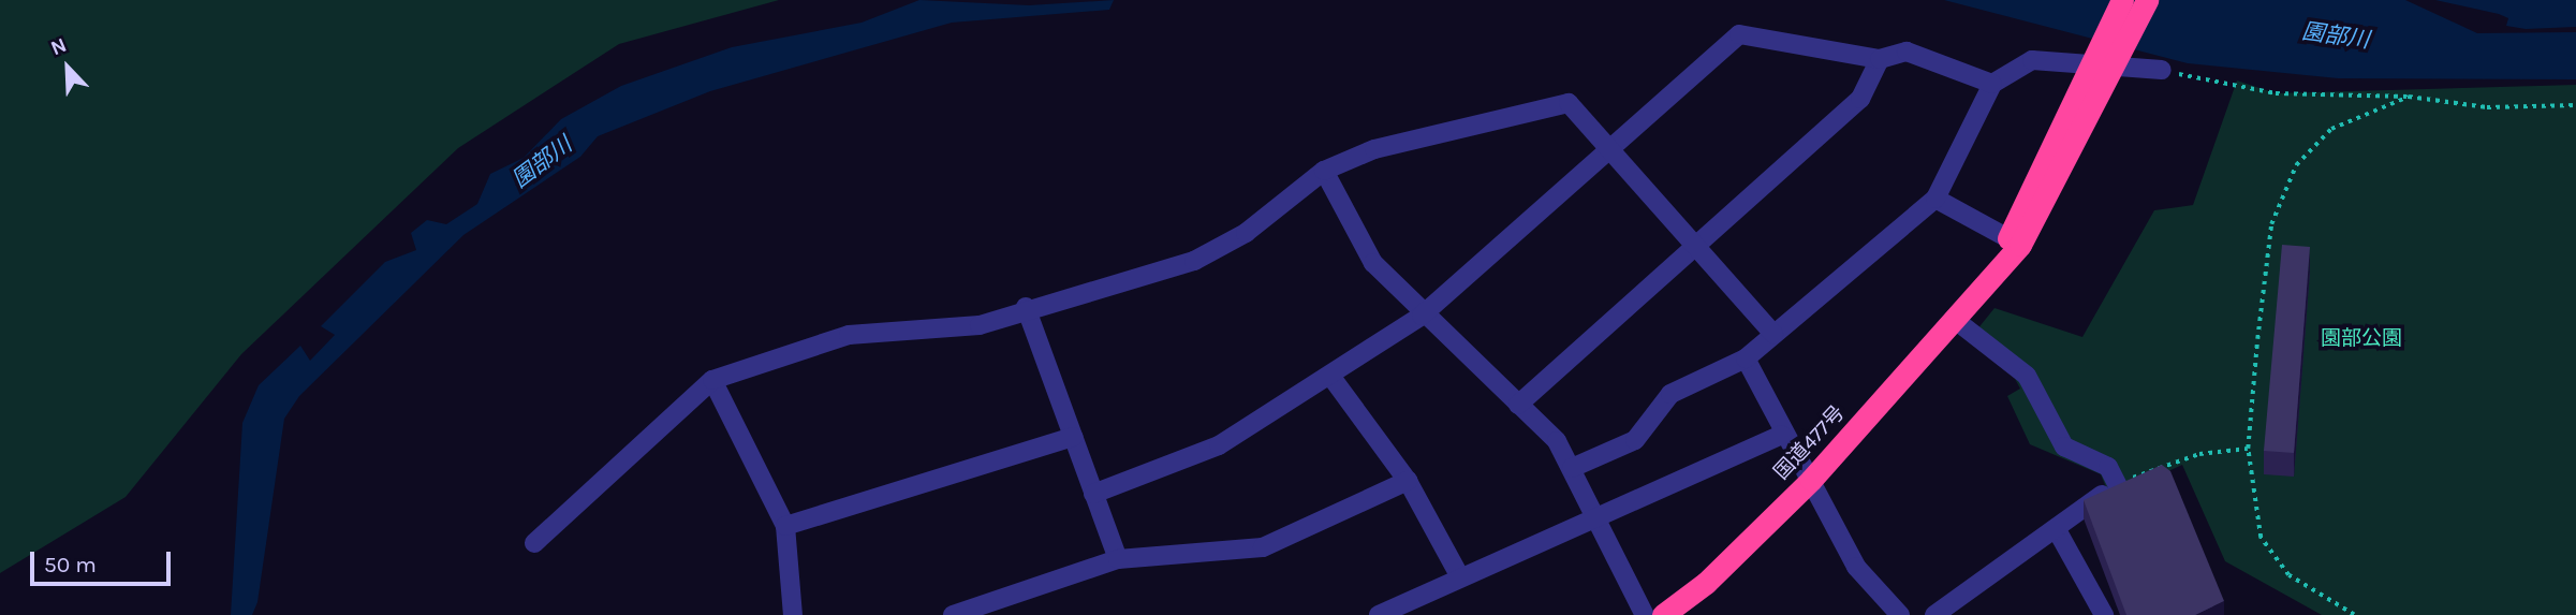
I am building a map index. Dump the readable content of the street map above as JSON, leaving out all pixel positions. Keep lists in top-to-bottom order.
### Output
{
  "streets": {
    "highway": ["国道477号"]
  },
  "water": ["園部川"],
  "parks": ["園部公園"],
  "scale_bar": "50 m",
  "north": "top left"
}
